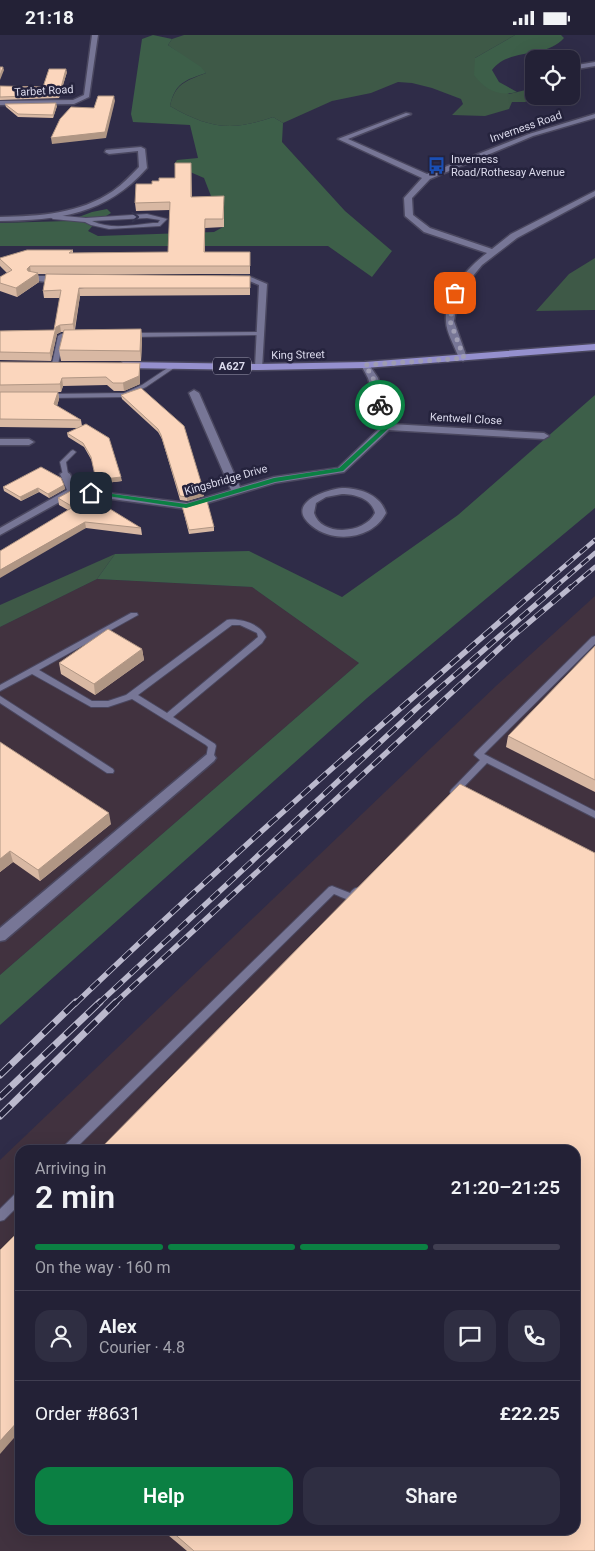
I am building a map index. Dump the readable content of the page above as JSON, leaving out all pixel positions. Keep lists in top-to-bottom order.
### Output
{
  "streets": {
    "main road": ["King Street", "A627"],
    "street": [
      "Tarbet Road",
      "Inverness Road",
      "Kentwell Close",
      "Kingsbridge Drive"
    ]
  },
  "crossings": [
    ["Kentwell Close", "Kingsbridge Drive"]
  ],
  "places": {
    "bus stop": ["Inverness Road/Rothesay Avenue"]
  },
  "page": {
    "status": "21:18",
    "heading": ["2 min", "Arriving in", "21:20–21:25"],
    "panel": [
      "Alex",
      "Courier · 4.8",
      "Order #8631",
      "£22.25"
    ],
    "bar": "On the way · 160 m",
    "buttons": ["Help", "Share"]
  }
}
